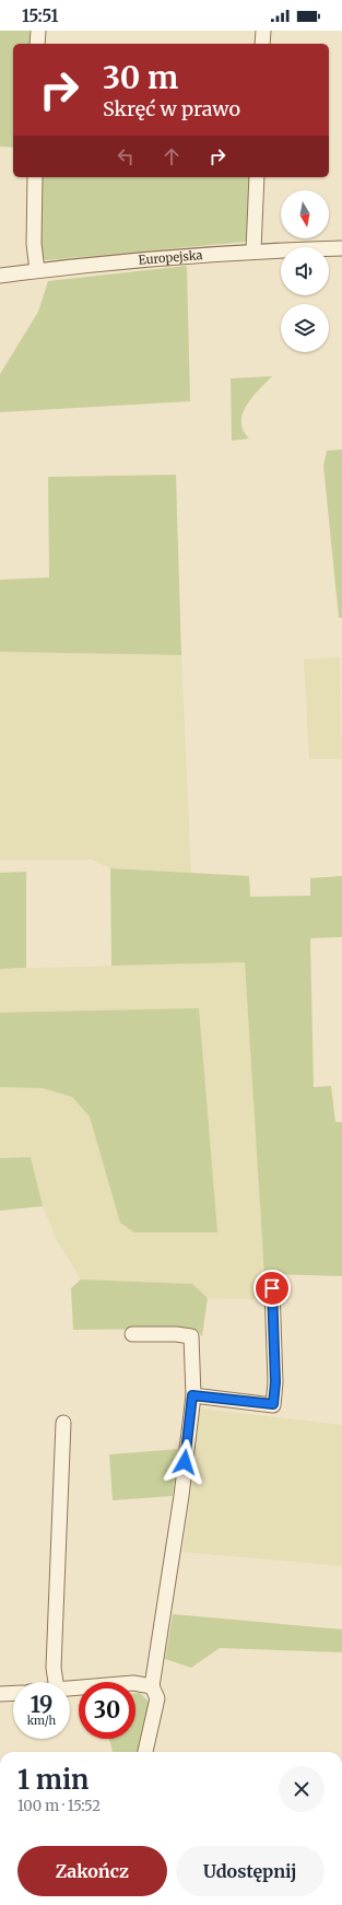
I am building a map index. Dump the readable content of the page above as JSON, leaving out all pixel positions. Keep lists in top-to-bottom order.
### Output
{
  "streets": {
    "street": ["Europejska"]
  },
  "north": "bottom",
  "page": {
    "status": "15:51",
    "turn": ["30 m", "Skręć w prawo"],
    "speed": "19 km/h",
    "limit": "30",
    "heading": ["1 min", "100 m · 15:52"],
    "buttons": ["Zakończ", "Udostępnij"]
  }
}
